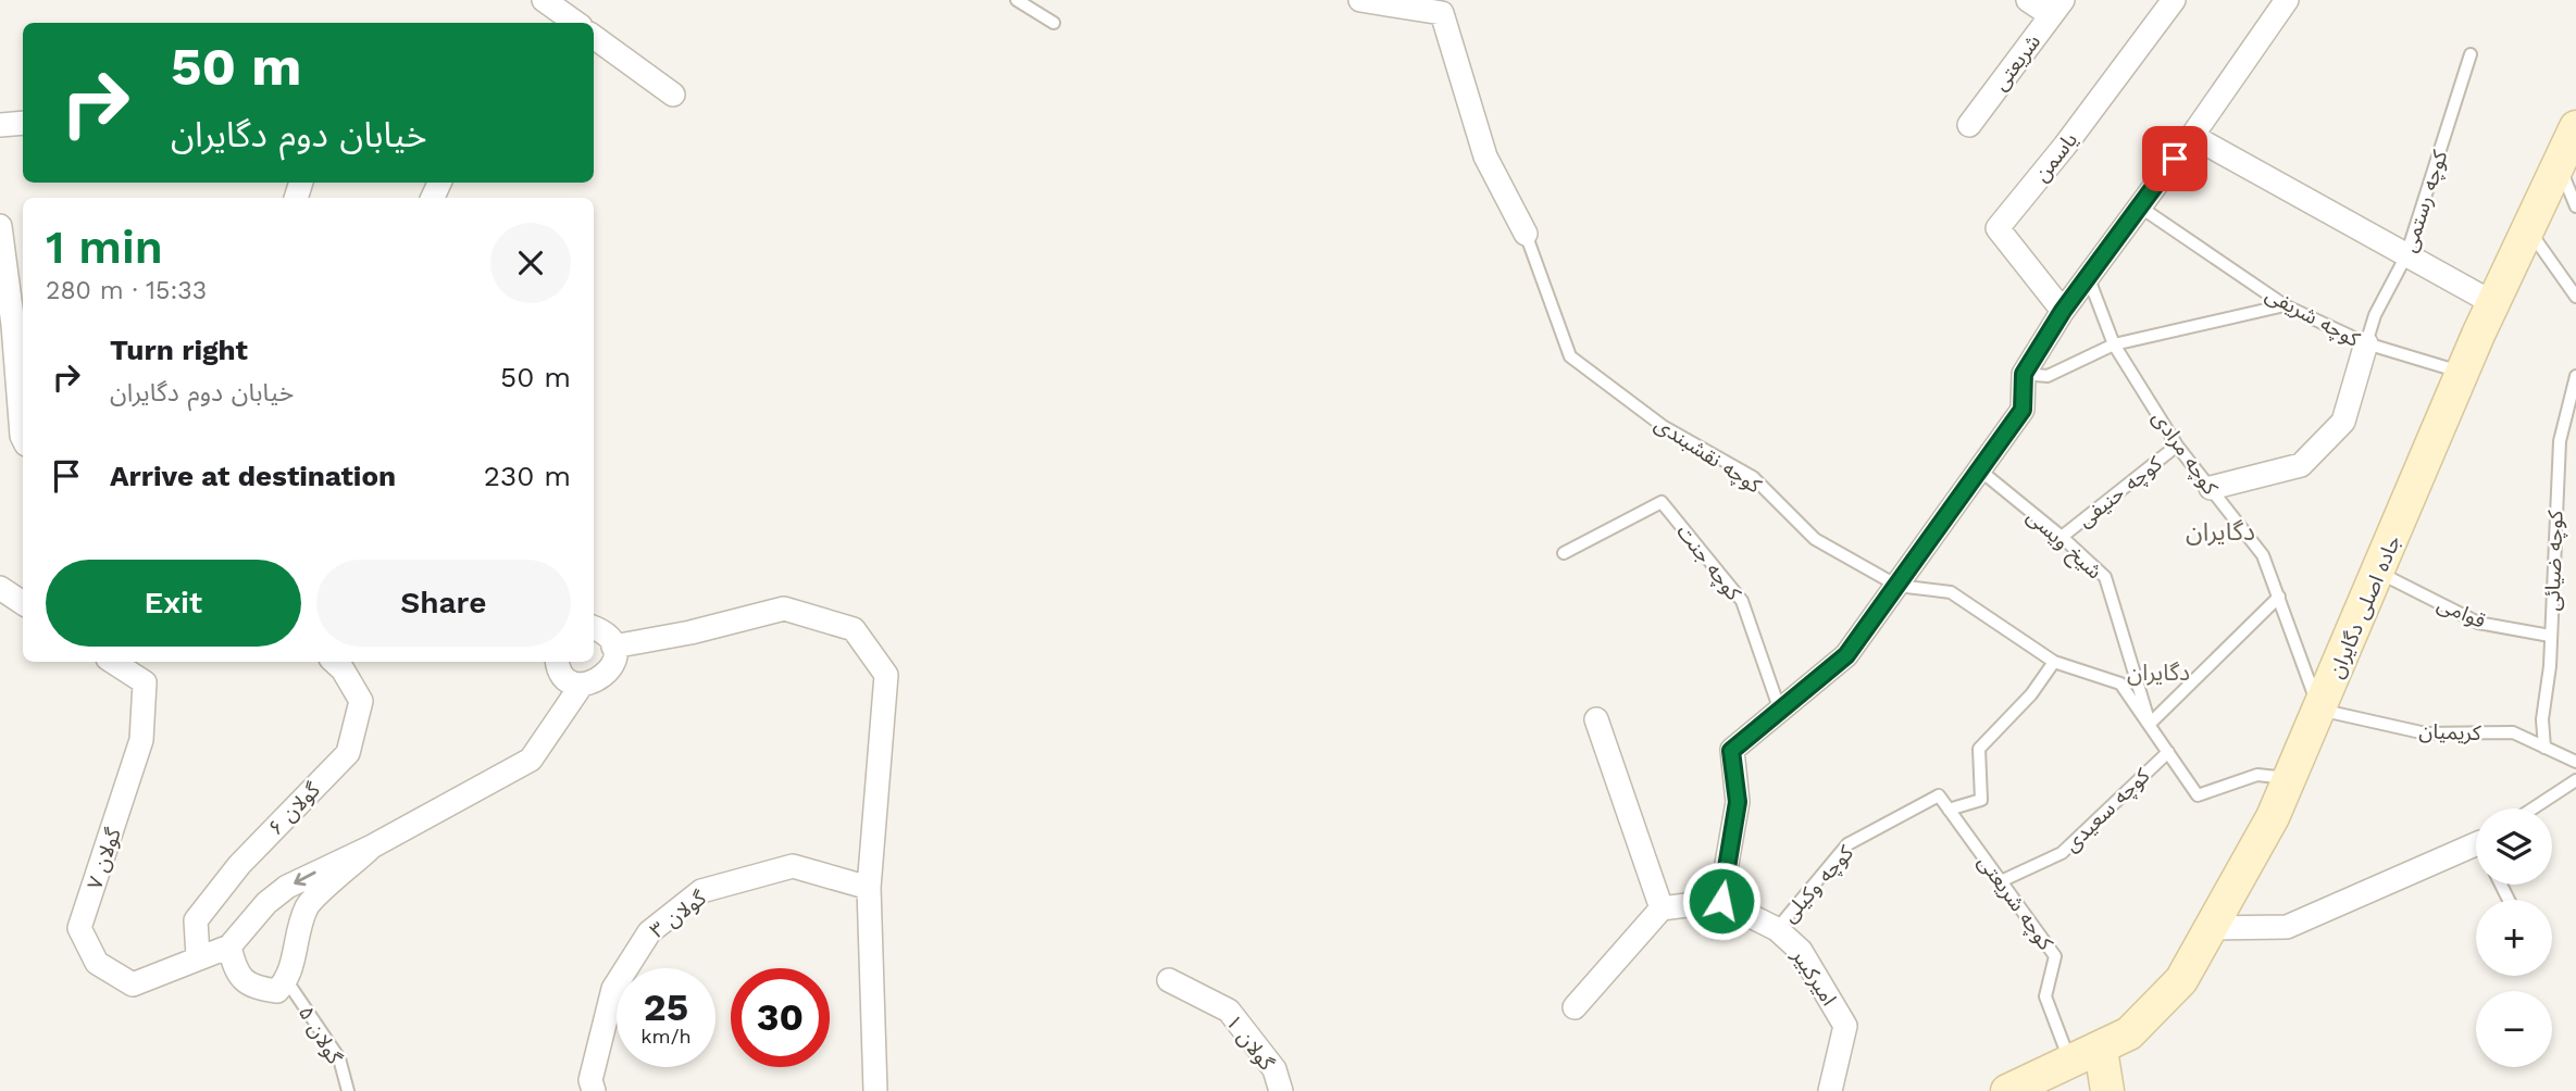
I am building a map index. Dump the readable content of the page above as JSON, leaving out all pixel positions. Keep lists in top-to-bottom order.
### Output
{
  "streets": {
    "street": [
      "شریعتی",
      "یاسمن",
      "جاده اصلی دگایران",
      "گولان ۶",
      "گولان ۷",
      "گولان ۳",
      "امیرکبیر",
      "گولان ۱"
    ],
    "lane": [
      "کوچه رستمی",
      "کوچه شریفی",
      "کوچه مرادی",
      "کوچه نقشبندی",
      "کوچه حنیفی",
      "شیخ ویسی",
      "کوچه ضیائی",
      "کوچه جنت",
      "قوامی",
      "کریمیان",
      "کوچه سعیدی",
      "کوچه وکیلی",
      "کوچه شریعتی",
      "گولان ۵"
    ]
  },
  "crossings": [
    ["کوچه رستمی", "کوچه شریفی"],
    ["کوچه شریفی", "جاده اصلی دگایران"],
    ["کوچه مرادی", "کوچه حنیفی"],
    ["کوچه مرادی", "جاده اصلی دگایران"],
    ["کوچه مرادی", "کریمیان"],
    ["کوچه نقشبندی", "شیخ ویسی"],
    ["کوچه نقشبندی", "جاده اصلی دگایران"],
    ["کوچه نقشبندی", "کوچه سعیدی"],
    ["کوچه حنیفی", "شیخ ویسی"],
    ["کوچه ضیائی", "قوامی"],
    ["کوچه ضیائی", "کریمیان"],
    ["جاده اصلی دگایران", "قوامی"],
    ["جاده اصلی دگایران", "کریمیان"],
    ["جاده اصلی دگایران", "کوچه شریعتی"],
    ["گولان ۶", "گولان ۷"],
    ["کوچه سعیدی", "کوچه شریعتی"],
    ["کوچه وکیلی", "کوچه شریعتی"],
    ["کوچه وکیلی", "امیرکبیر"]
  ],
  "districts": ["دگایران", "دگایران"],
  "page": {
    "turn": ["50 m", "خیابان دوم دگایران"],
    "heading": ["1 min", "280 m · 15:33"],
    "list": [
      {
        "name": "Turn right",
        "note": "خیابان دوم دگایران",
        "value": "50 m"
      },
      {
        "name": "Arrive at destination",
        "value": "230 m"
      }
    ],
    "buttons": ["Exit", "Share"],
    "map_buttons": ["+", "−"],
    "speed": "25 km/h",
    "limit": "30"
  }
}
